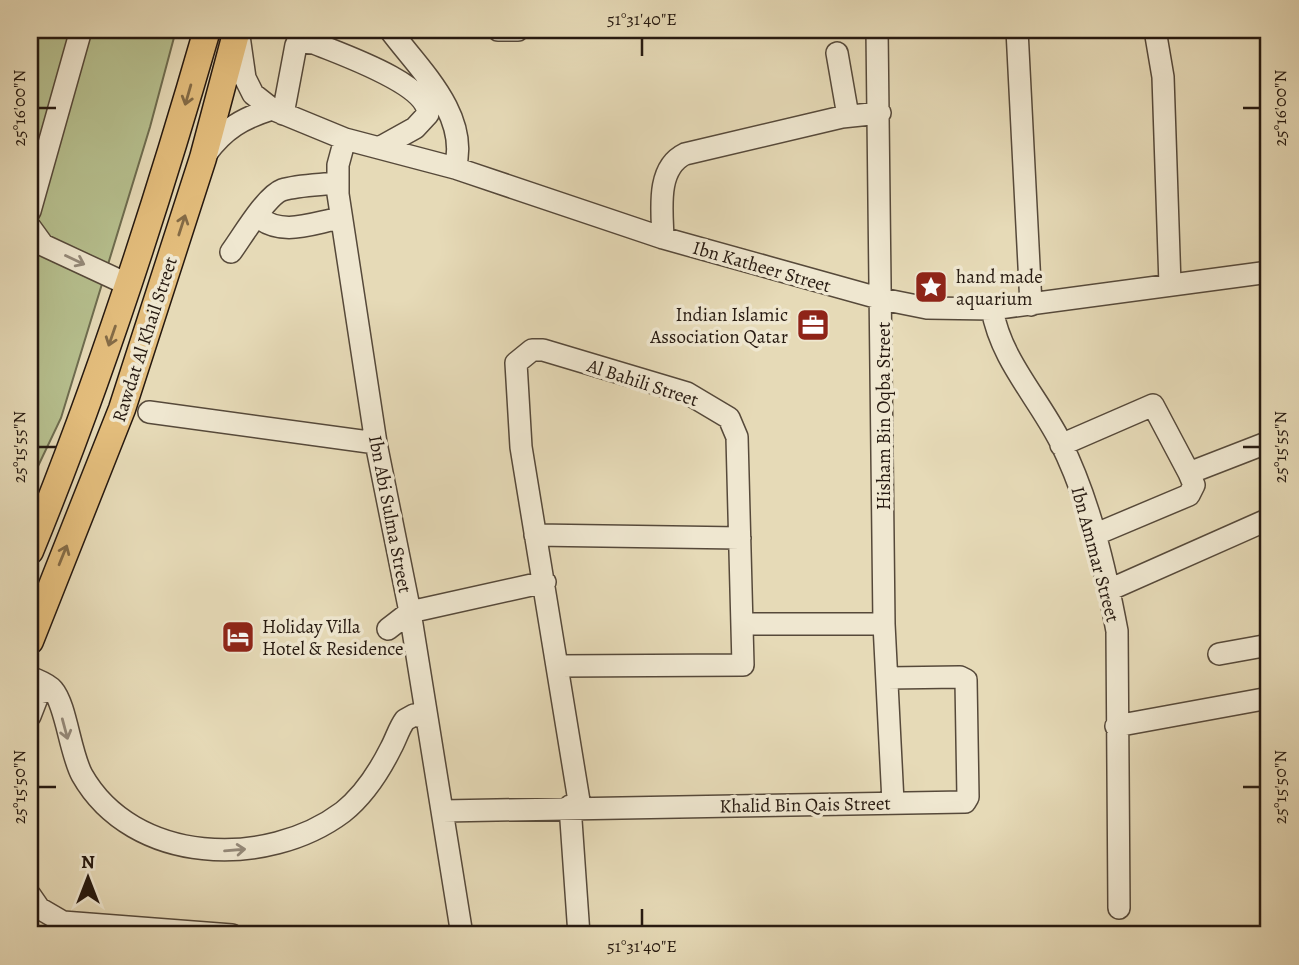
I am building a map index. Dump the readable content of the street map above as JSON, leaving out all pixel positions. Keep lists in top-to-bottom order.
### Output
{
  "streets": {
    "main road": ["Rawdat Al Khail Street"],
    "street": [
      "Ibn Katheer Street",
      "Al Bahili Street",
      "Hisham Bin Oqba Street",
      "Ibn Abi Sulma Street",
      "Ibn Ammar Street",
      "Khalid Bin Qais Street"
    ]
  },
  "crossings": [
    ["Ibn Katheer Street", "Rawdat Al Khail Street"],
    ["Ibn Katheer Street", "Hisham Bin Oqba Street"],
    ["Ibn Katheer Street", "Ibn Abi Sulma Street"],
    ["Ibn Katheer Street", "Ibn Ammar Street"],
    ["Al Bahili Street", "Khalid Bin Qais Street"],
    ["Hisham Bin Oqba Street", "Khalid Bin Qais Street"],
    ["Ibn Abi Sulma Street", "Khalid Bin Qais Street"]
  ],
  "places": {
    "place": ["hand made aquarium"],
    "office": ["Indian Islamic Association Qatar"],
    "hotel": ["Holiday Villa Hotel & Residence"]
  },
  "north": "top",
  "coordinates": [
    "51°31'40\"E",
    "25°16'00\"N",
    "25°15'55\"N",
    "25°15'50\"N"
  ]
}
